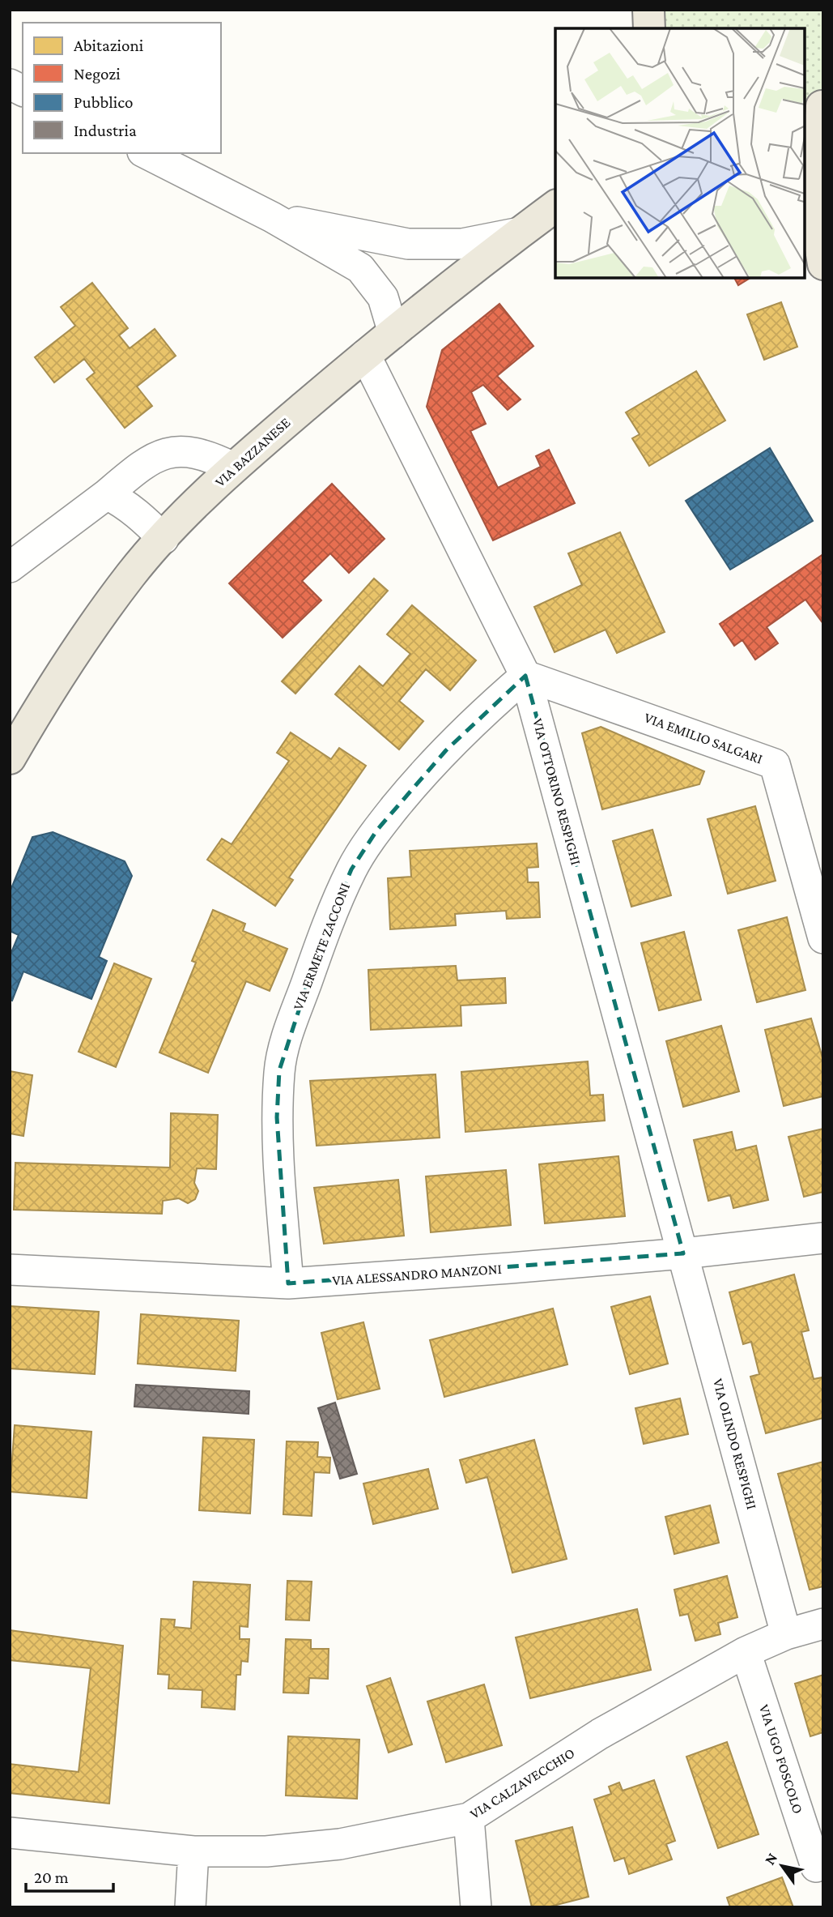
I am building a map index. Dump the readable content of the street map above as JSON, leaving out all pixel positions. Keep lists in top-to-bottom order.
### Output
{
  "streets": {
    "main road": ["VIA BAZZANESE"],
    "street": [
      "VIA EMILIO SALGARI",
      "VIA OTTORINO RESPIGHI",
      "VIA ERMETE ZACCONI",
      "VIA ALESSANDRO MANZONI",
      "VIA OLINDO RESPIGHI",
      "VIA UGO FOSCOLO",
      "VIA CALZAVECCHIO"
    ]
  },
  "crossings": [
    ["VIA BAZZANESE", "VIA OTTORINO RESPIGHI"],
    ["VIA EMILIO SALGARI", "VIA OTTORINO RESPIGHI"],
    ["VIA EMILIO SALGARI", "VIA ERMETE ZACCONI"],
    ["VIA OTTORINO RESPIGHI", "VIA ERMETE ZACCONI"],
    ["VIA OTTORINO RESPIGHI", "VIA ALESSANDRO MANZONI"],
    ["VIA OTTORINO RESPIGHI", "VIA OLINDO RESPIGHI"],
    ["VIA ERMETE ZACCONI", "VIA ALESSANDRO MANZONI"],
    ["VIA ALESSANDRO MANZONI", "VIA OLINDO RESPIGHI"],
    ["VIA OLINDO RESPIGHI", "VIA CALZAVECCHIO"],
    ["VIA UGO FOSCOLO", "VIA CALZAVECCHIO"]
  ],
  "legend": [
    "Abitazioni",
    "Negozi",
    "Pubblico",
    "Industria"
  ],
  "scale_bar": "20 m",
  "north": "top left"
}
